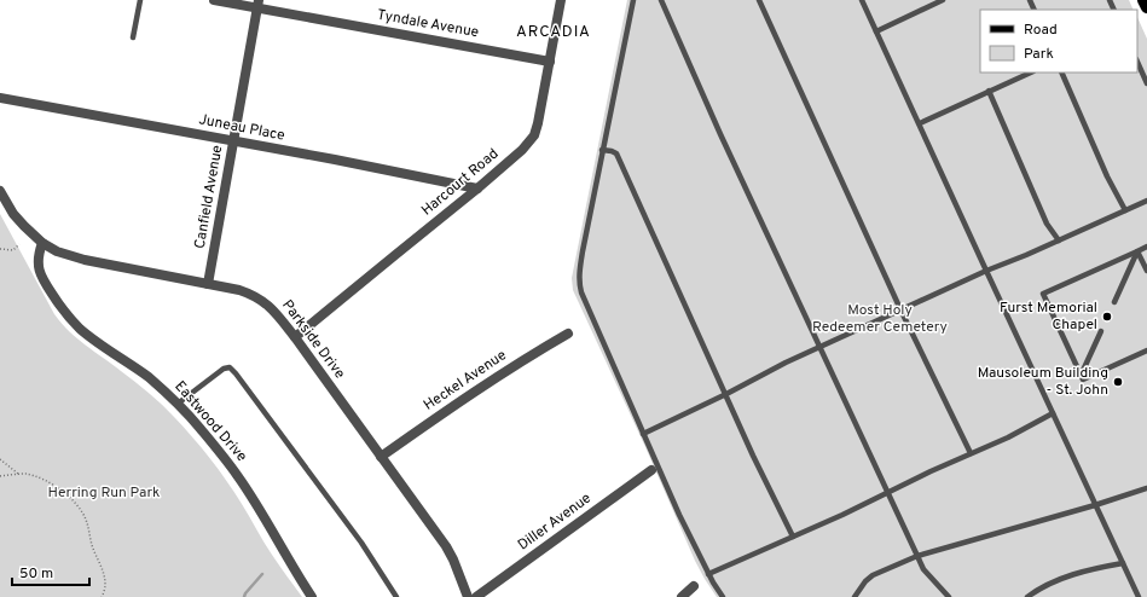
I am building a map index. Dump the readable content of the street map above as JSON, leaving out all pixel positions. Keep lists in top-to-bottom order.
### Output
{
  "streets": {
    "street": [
      "Tyndale Avenue",
      "Juneau Place",
      "Harcourt Road",
      "Canfield Avenue",
      "Parkside Drive",
      "Heckel Avenue",
      "Eastwood Drive",
      "Diller Avenue"
    ]
  },
  "crossings": [
    ["Tyndale Avenue", "Harcourt Road"],
    ["Tyndale Avenue", "Canfield Avenue"],
    ["Juneau Place", "Harcourt Road"],
    ["Juneau Place", "Canfield Avenue"],
    ["Harcourt Road", "Parkside Drive"],
    ["Canfield Avenue", "Parkside Drive"],
    ["Parkside Drive", "Heckel Avenue"],
    ["Parkside Drive", "Eastwood Drive"]
  ],
  "districts": ["ARCADIA"],
  "parks": ["Most Holy Redeemer Cemetery", "Herring Run Park"],
  "places": ["Furst Memorial Chapel", "Mausoleum Building - St. John"],
  "legend": ["Road", "Park"],
  "scale_bar": "50 m"
}
